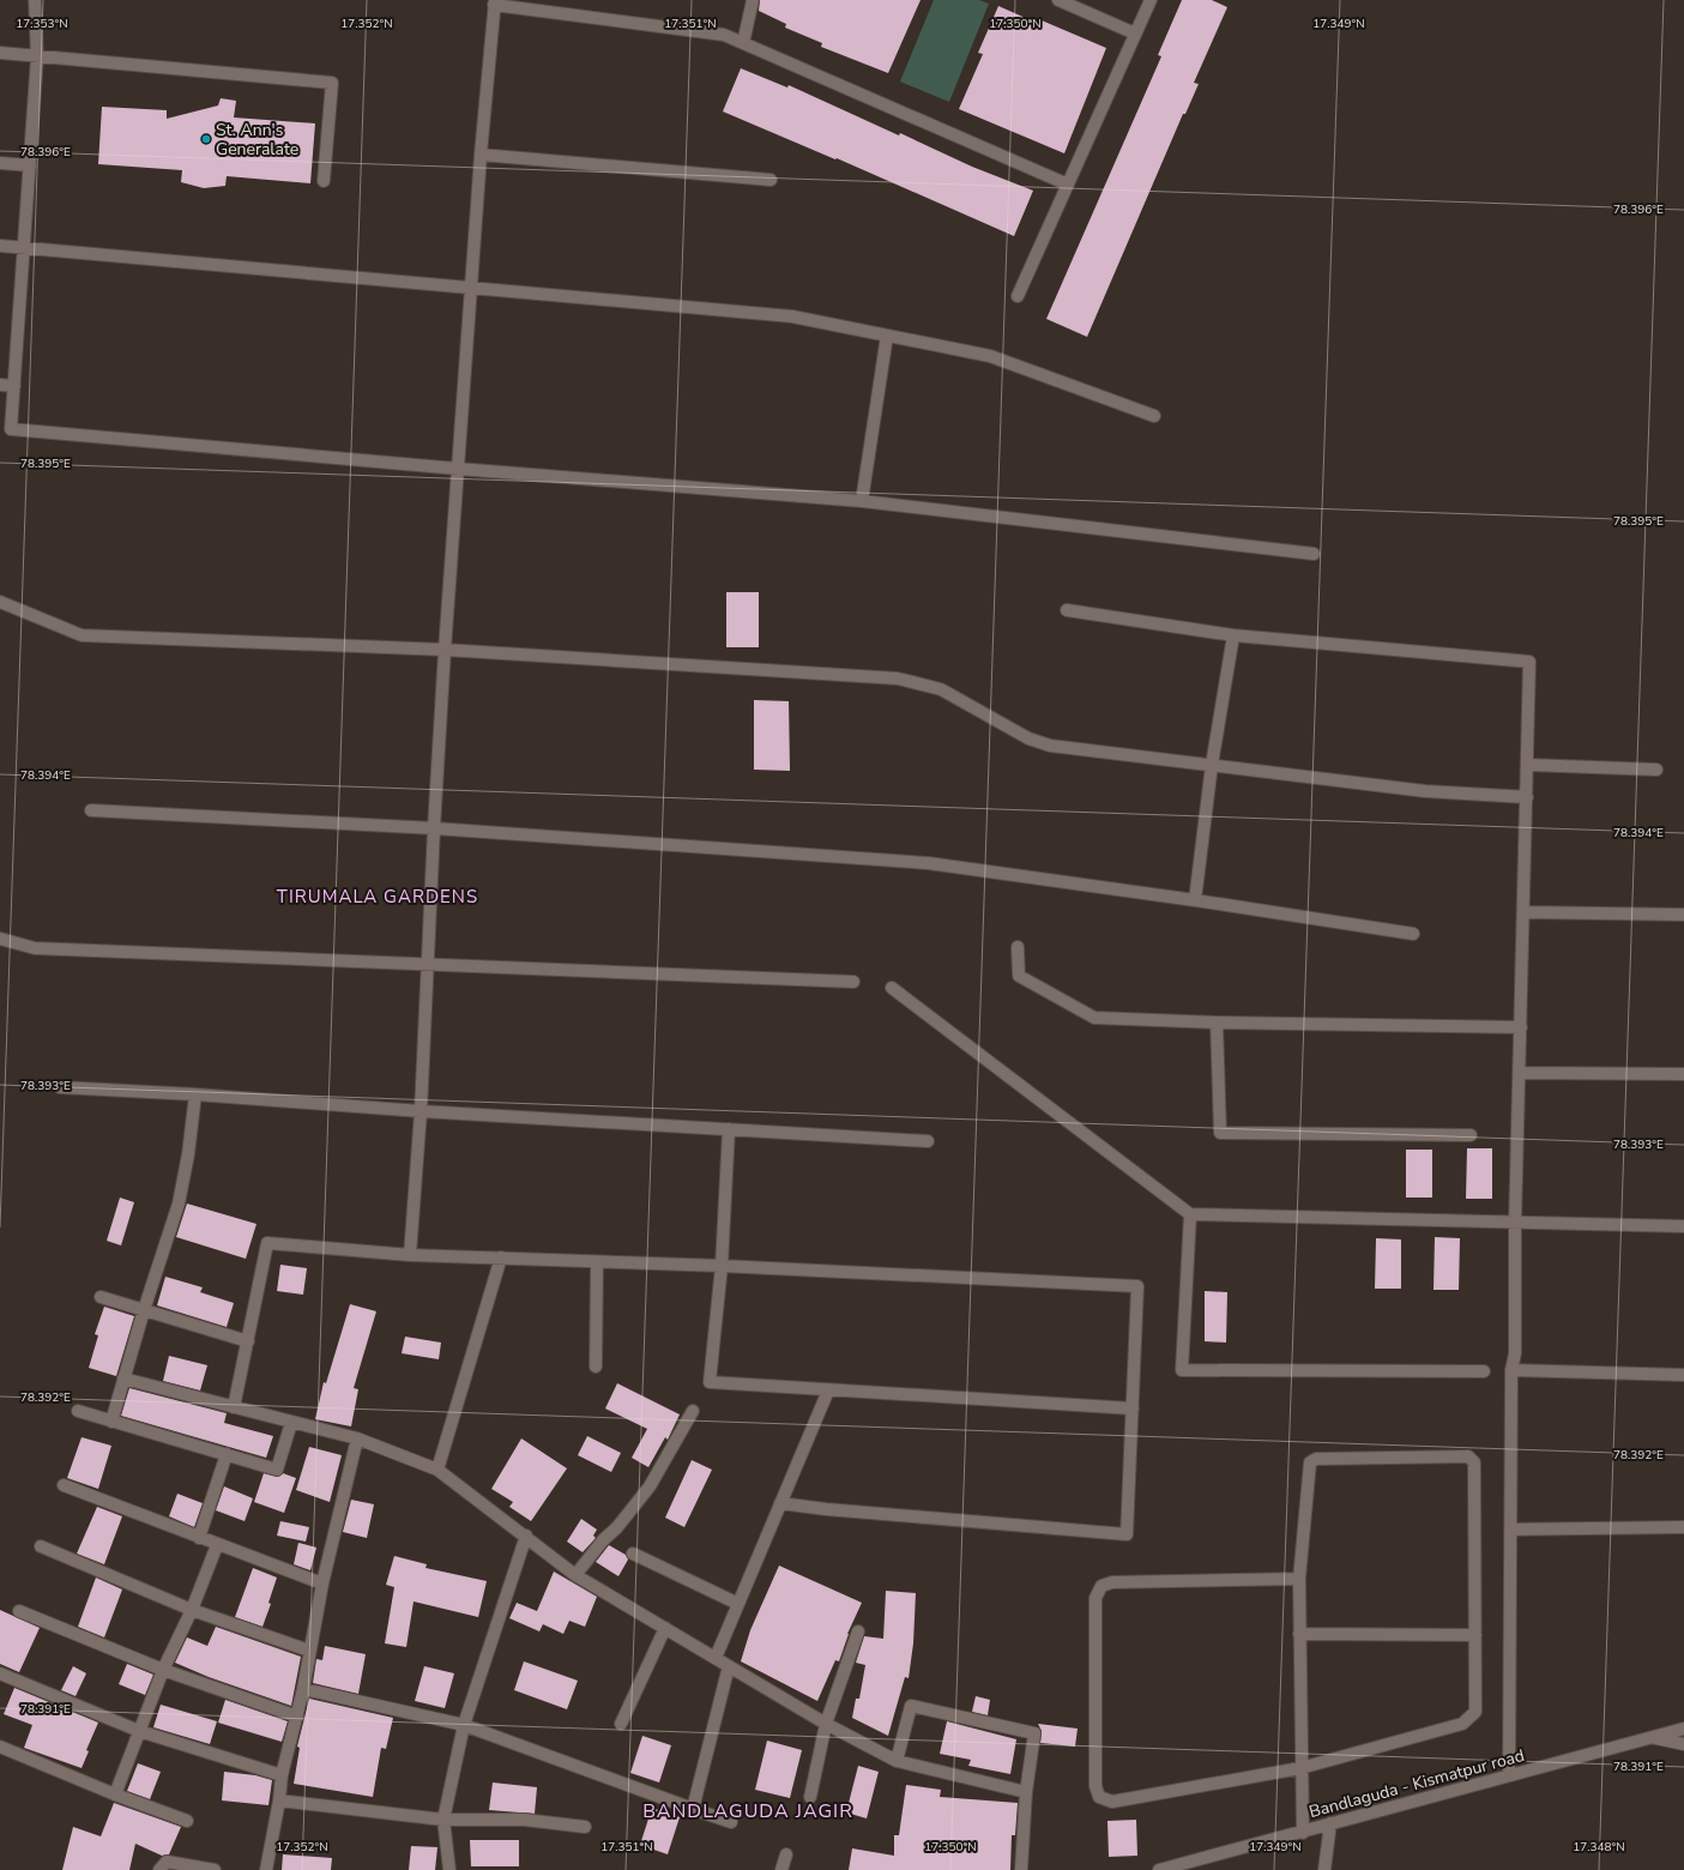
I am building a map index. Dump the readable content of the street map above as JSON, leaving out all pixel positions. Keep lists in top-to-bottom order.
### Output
{
  "streets": {
    "street": ["Bandlaguda - Kismatpur road"]
  },
  "districts": ["TIRUMALA GARDENS", "BANDLAGUDA JAGIR"],
  "places": ["St. Ann's Generalate"],
  "coordinates": [
    "17.353°N",
    "17.352°N",
    "17.351°N",
    "17.350°N",
    "17.349°N",
    "78.396°E",
    "78.395°E",
    "78.394°E",
    "78.393°E",
    "78.392°E",
    "78.391°E",
    "17.348°N"
  ]
}
